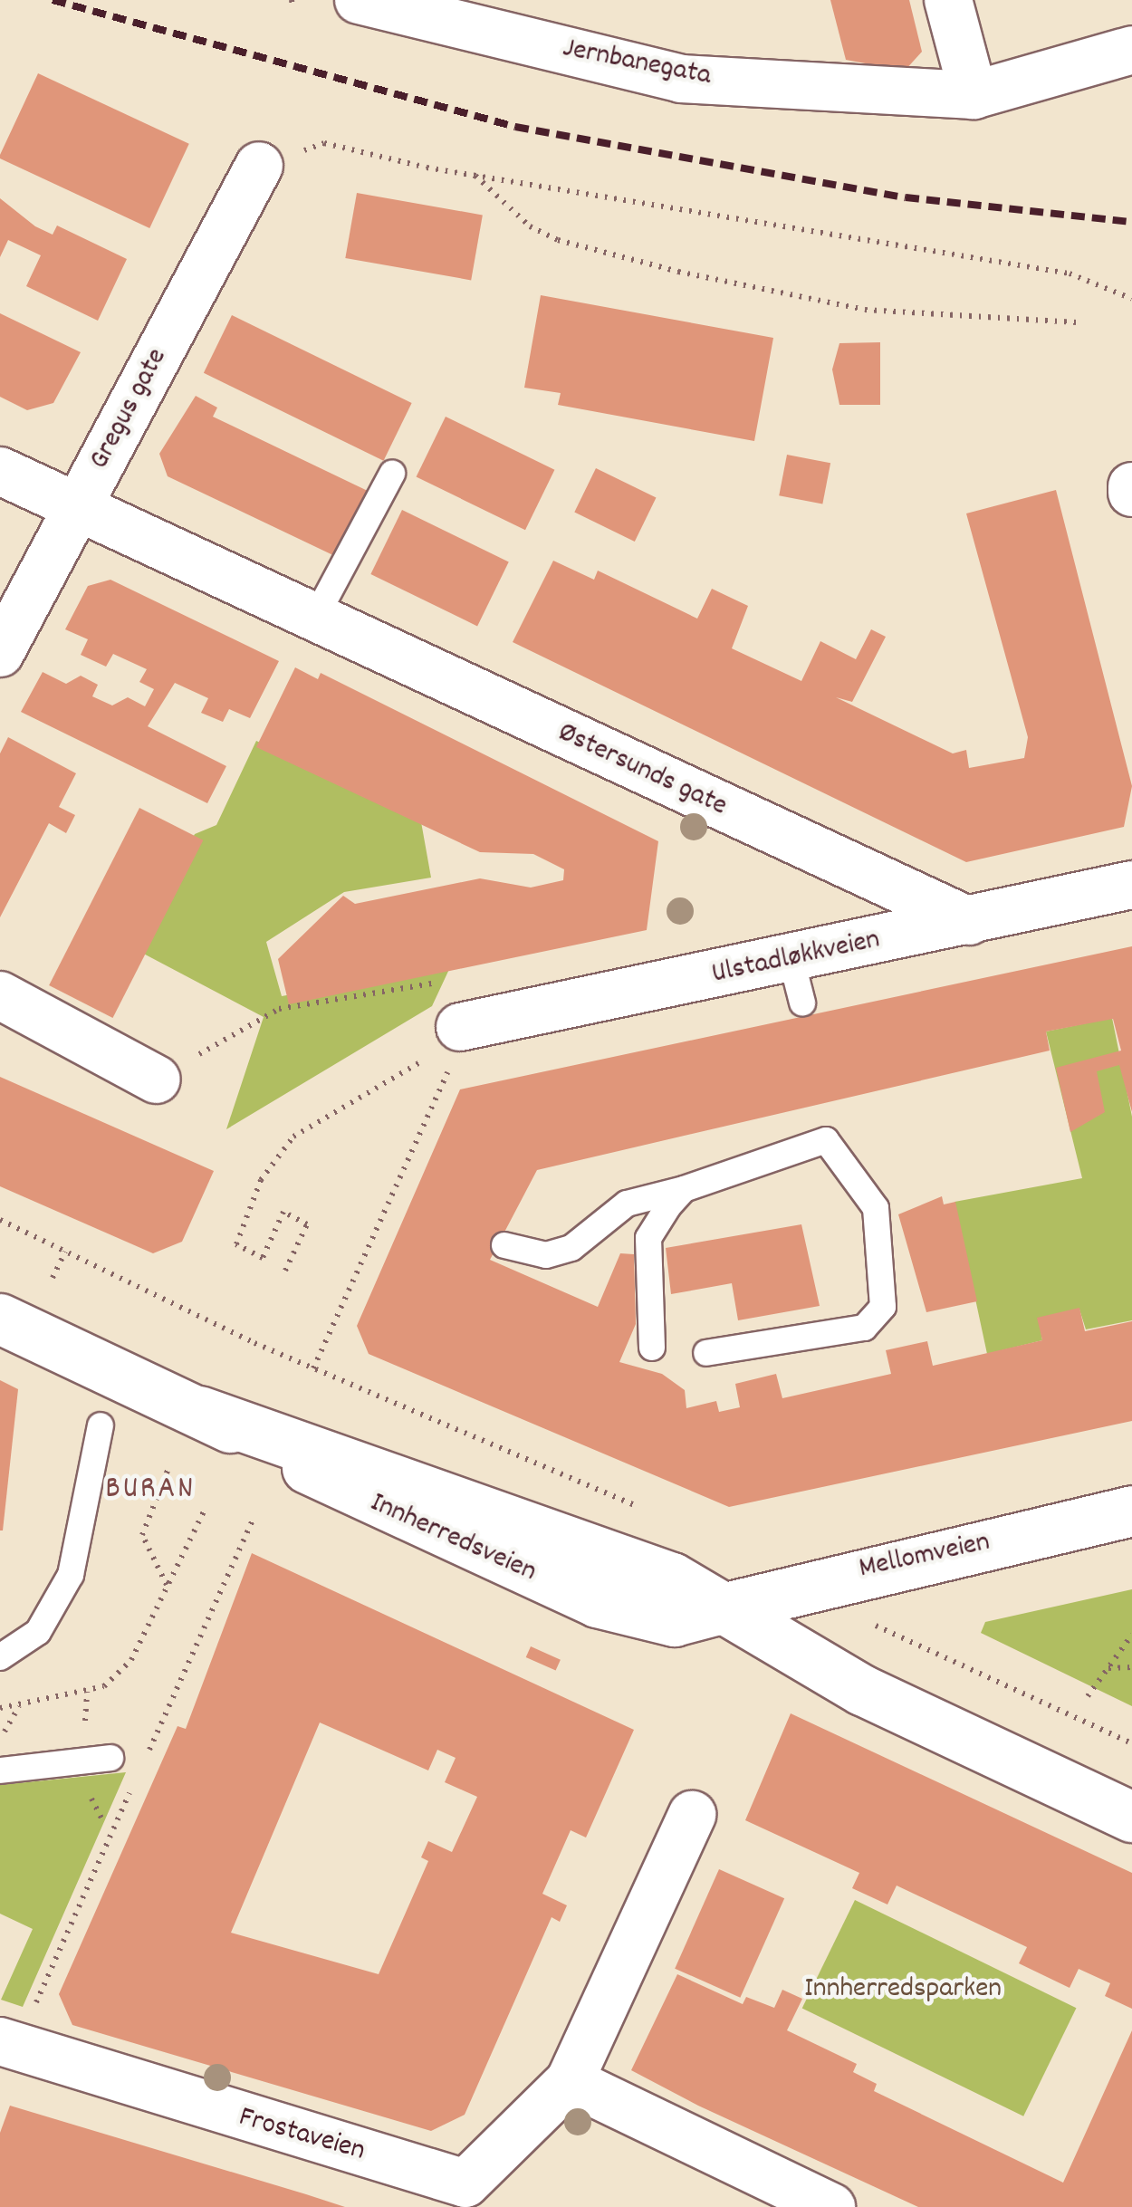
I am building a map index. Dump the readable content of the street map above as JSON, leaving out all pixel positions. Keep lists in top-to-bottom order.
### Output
{
  "streets": {
    "main road": ["Innherredsveien", "Mellomveien"],
    "street": [
      "Jernbanegata",
      "Gregus gate",
      "Østersunds gate",
      "Ulstadløkkveien",
      "Frostaveien"
    ]
  },
  "crossings": [
    ["Gregus gate", "Østersunds gate"],
    ["Østersunds gate", "Ulstadløkkveien"],
    ["Innherredsveien", "Mellomveien"]
  ],
  "districts": ["BURAN"],
  "parks": ["Innherredsparken"]
}
